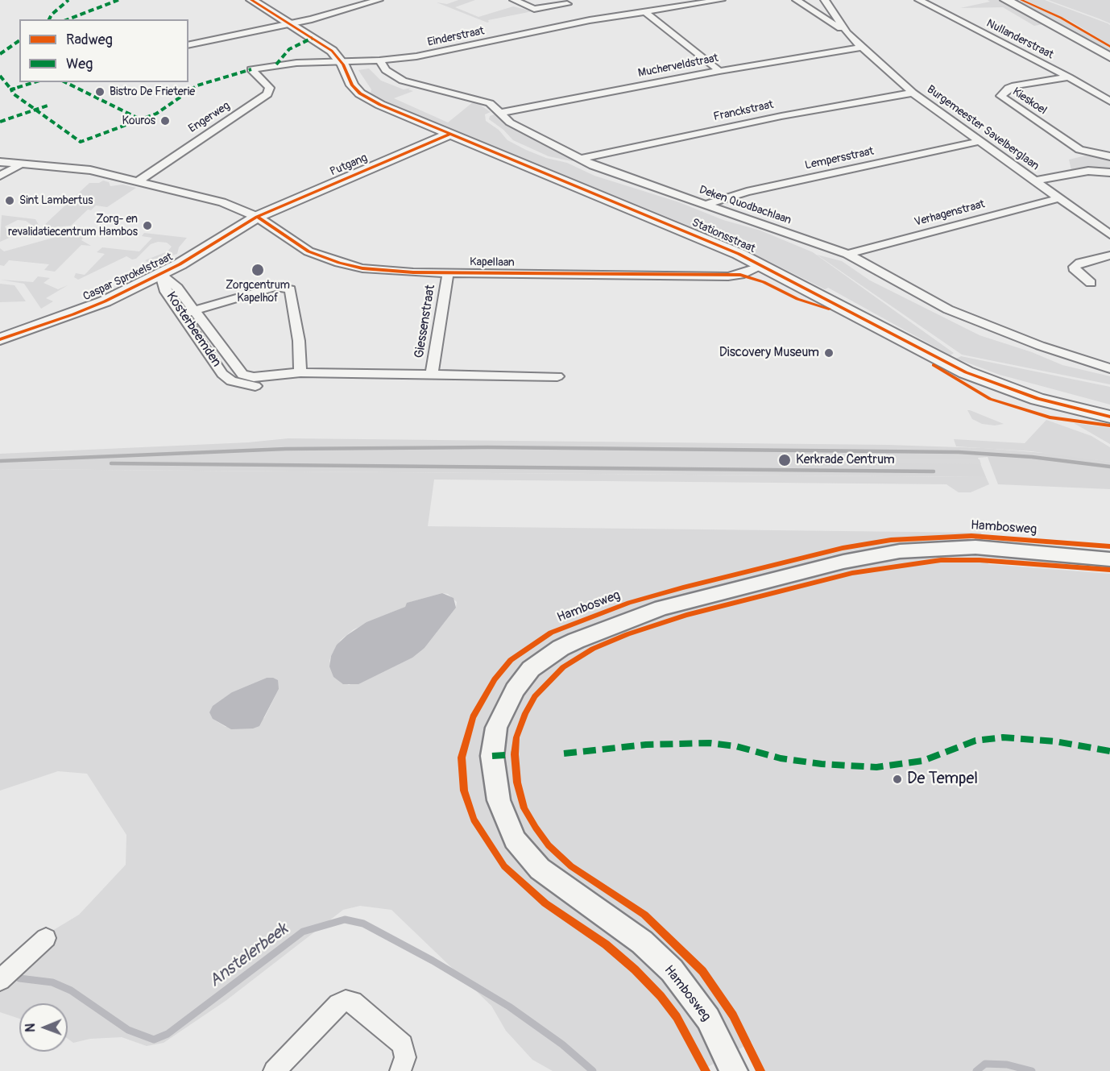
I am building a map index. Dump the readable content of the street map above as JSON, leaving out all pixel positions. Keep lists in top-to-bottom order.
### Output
{
  "streets": {
    "main road": ["Putgang", "Stationsstraat", "Caspar Sprokelstraat"],
    "street": [
      "Einderstraat",
      "Nullanderstraat",
      "Mucherveldstraat",
      "Kieskoel",
      "Franckstraat",
      "Engerweg",
      "Burgemeester Savelberglaan",
      "Lempersstraat",
      "Deken Quodbachlaan",
      "Verhagenstraat",
      "Kapellaan",
      "Giessenstraat",
      "Kosterbeemden",
      "Hambosweg"
    ]
  },
  "crossings": [
    ["Einderstraat", "Engerweg"],
    ["Einderstraat", "Deken Quodbachlaan"],
    ["Einderstraat", "Stationsstraat"],
    ["Nullanderstraat", "Kieskoel"],
    ["Mucherveldstraat", "Burgemeester Savelberglaan"],
    ["Mucherveldstraat", "Deken Quodbachlaan"],
    ["Franckstraat", "Burgemeester Savelberglaan"],
    ["Franckstraat", "Deken Quodbachlaan"],
    ["Engerweg", "Kapellaan"],
    ["Burgemeester Savelberglaan", "Lempersstraat"],
    ["Burgemeester Savelberglaan", "Verhagenstraat"],
    ["Lempersstraat", "Deken Quodbachlaan"],
    ["Putgang", "Stationsstraat"],
    ["Putgang", "Kapellaan"],
    ["Putgang", "Caspar Sprokelstraat"],
    ["Deken Quodbachlaan", "Verhagenstraat"],
    ["Stationsstraat", "Kapellaan"],
    ["Kapellaan", "Caspar Sprokelstraat"],
    ["Kapellaan", "Giessenstraat"],
    ["Caspar Sprokelstraat", "Kosterbeemden"],
    ["Giessenstraat", "Kosterbeemden"]
  ],
  "water": ["Anstelerbeek"],
  "places": [
    "Bistro De Frieterie",
    "Kouros",
    "Sint Lambertus",
    "Zorg- en revalidatiecentrum Hambos",
    "Zorgcentrum Kapelhof",
    "Discovery Museum",
    "Kerkrade Centrum",
    "De Tempel"
  ],
  "legend": ["Radweg", "Weg"],
  "north": "left"
}
